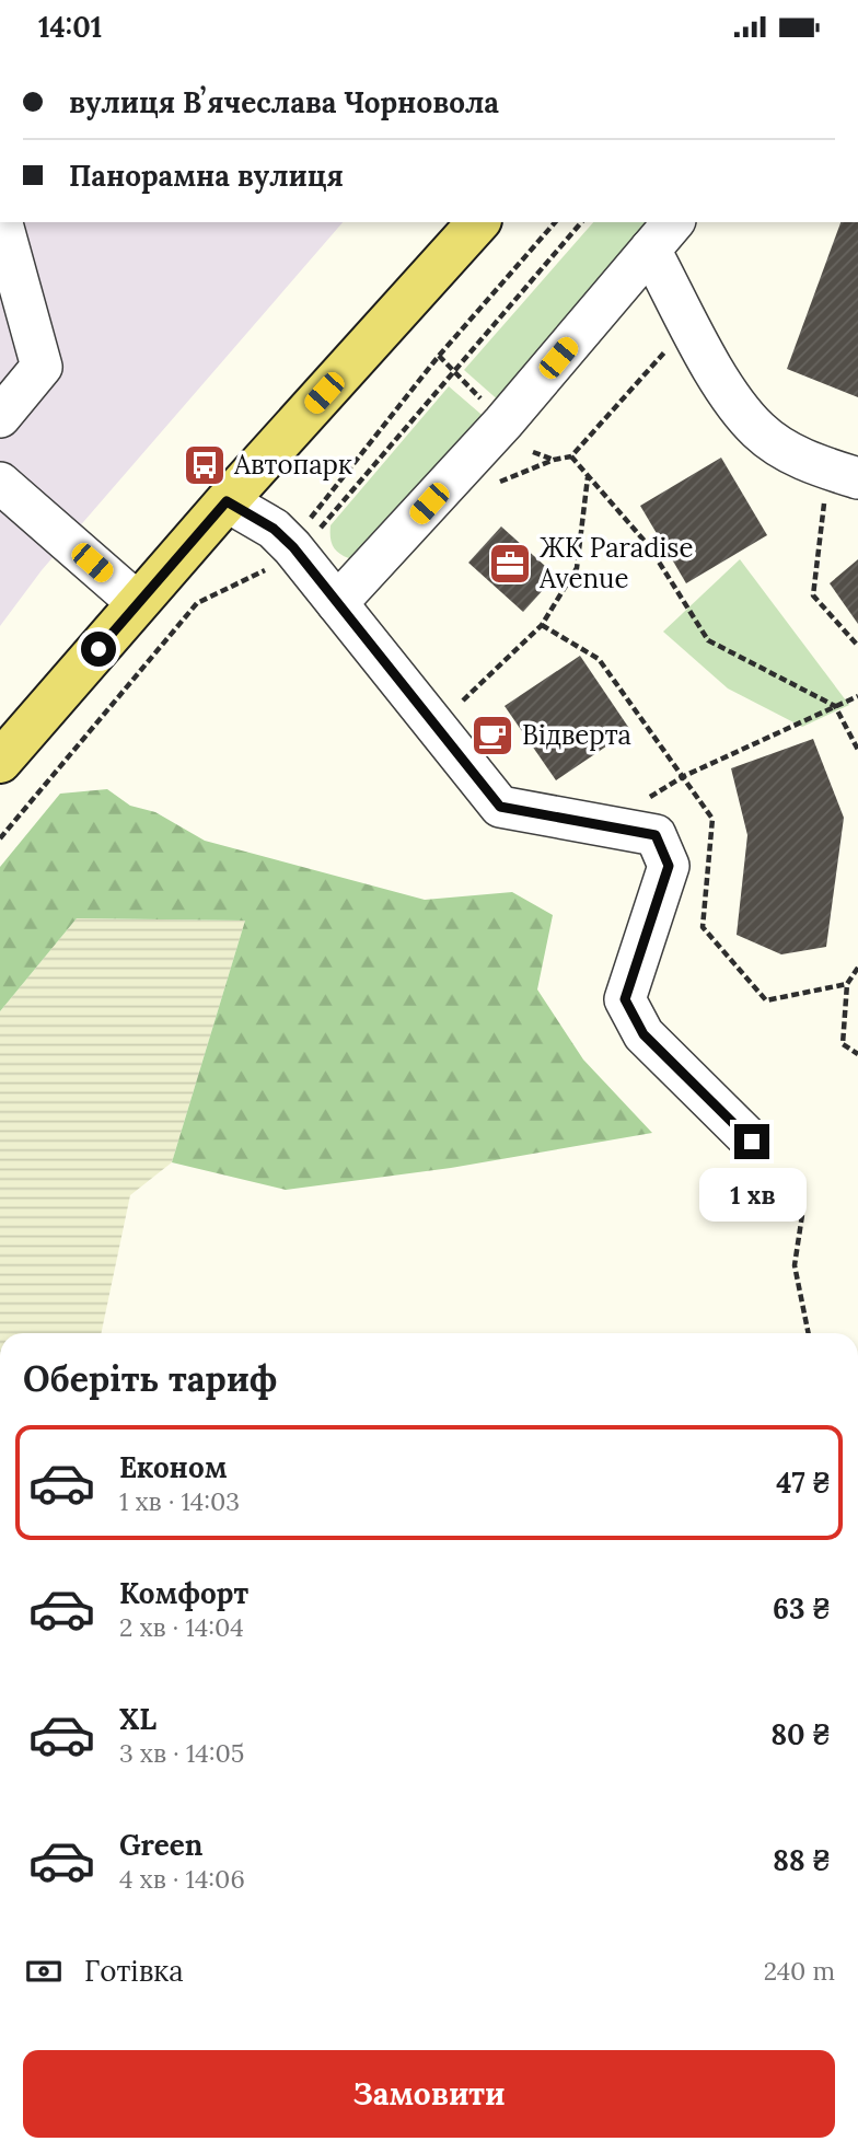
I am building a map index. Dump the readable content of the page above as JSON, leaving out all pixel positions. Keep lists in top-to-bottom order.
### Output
{
  "places": {
    "bus stop": ["Автопарк"],
    "office": ["ЖК Paradise Avenue"],
    "cafe": ["Відверта"]
  },
  "page": {
    "status": "14:01",
    "banner": ["вулиця Вʼячеслава Чорновола", "Панорамна вулиця"],
    "bubble": "1 хв",
    "heading": "Оберіть тариф",
    "list": [
      {
        "name": "Економ",
        "note": "1 хв · 14:03",
        "value": "47 ₴"
      },
      {
        "name": "Комфорт",
        "note": "2 хв · 14:04",
        "value": "63 ₴"
      },
      {
        "name": "XL",
        "note": "3 хв · 14:05",
        "value": "80 ₴"
      },
      {
        "name": "Green",
        "note": "4 хв · 14:06",
        "value": "88 ₴"
      }
    ],
    "pay": ["Готівка", "240 m"],
    "buttons": "Замовити"
  }
}
